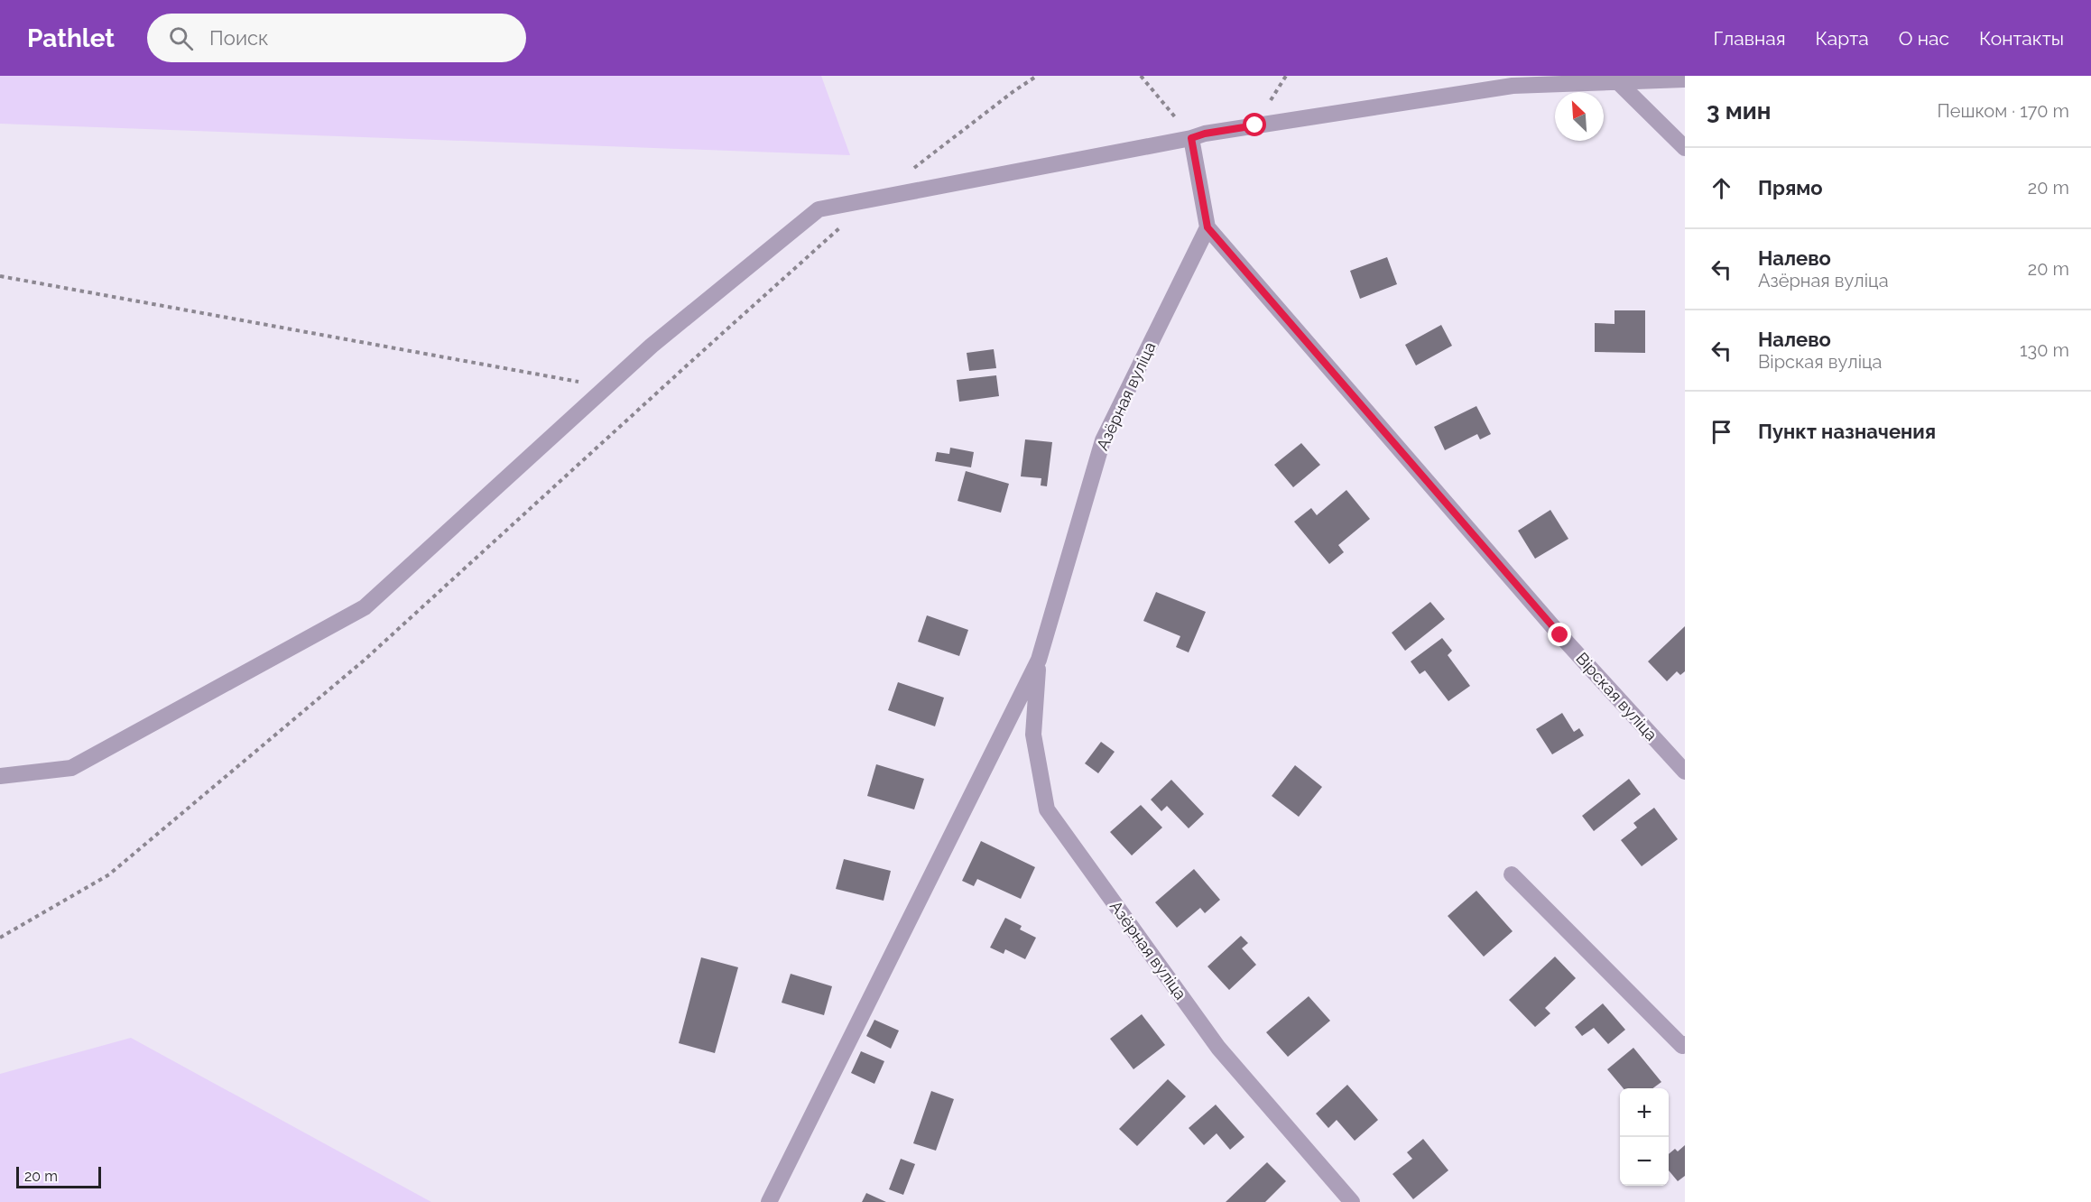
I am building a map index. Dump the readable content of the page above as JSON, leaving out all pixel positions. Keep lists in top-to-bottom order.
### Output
{
  "streets": {
    "street": ["Азёрная вуліца", "Вірская вуліца"]
  },
  "crossings": [
    ["Азёрная вуліца", "Вірская вуліца"]
  ],
  "scale_bar": "20 m",
  "north": "top left",
  "page": {
    "header": "Pathlet",
    "search": "Поиск",
    "nav": [
      "Главная",
      "Карта",
      "О нас",
      "Контакты"
    ],
    "heading": ["3 мин", "Пешком · 170 m"],
    "list": [
      ["Прямо", "20 m"],
      ["Налево", "Азёрная вуліца", "20 m"],
      ["Налево", "Вірская вуліца", "130 m"],
      "Пункт назначения"
    ],
    "map_buttons": ["+", "−"],
    "scale": "20 m"
  }
}
